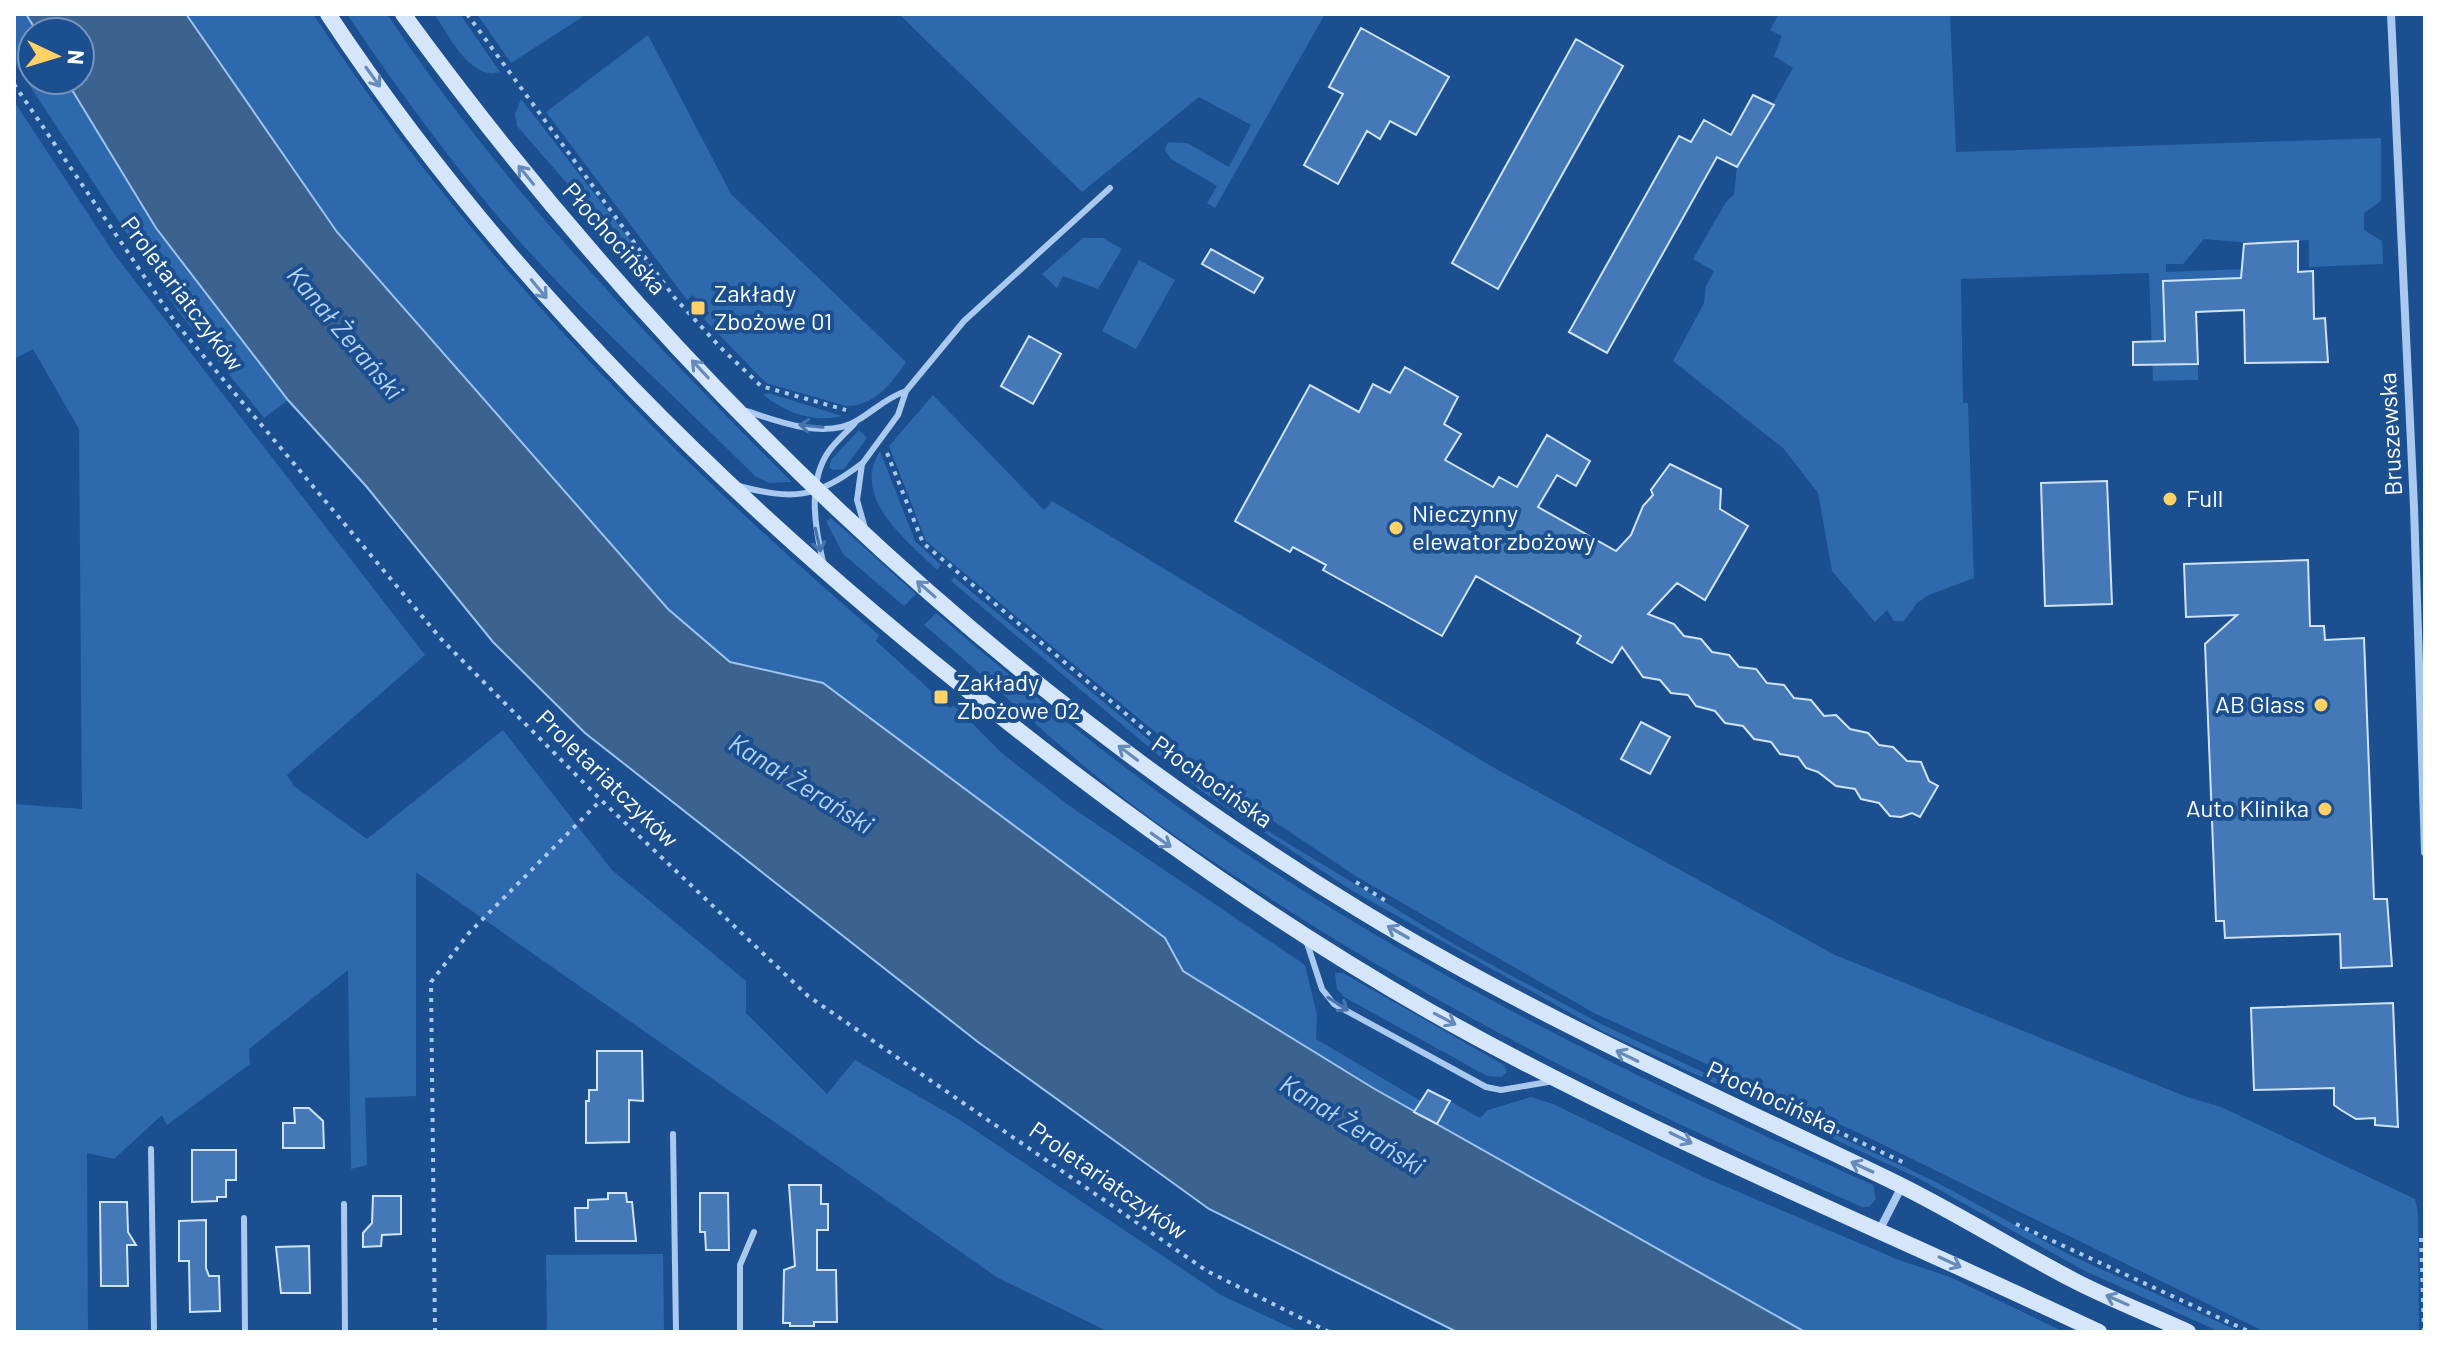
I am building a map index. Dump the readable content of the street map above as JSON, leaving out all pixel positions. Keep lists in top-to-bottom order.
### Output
{
  "streets": {
    "main road": ["Płochocińska"],
    "street": ["Bruszewska"],
    "path": ["Proletariatczyków"]
  },
  "water": ["Kanał Żerański"],
  "places": {
    "transit": ["Zakłady Zbożowe 01", "Zakłady Zbożowe 02"],
    "other": [
      "Full",
      "Nieczynny elewator zbożowy",
      "AB Glass",
      "Auto Klinika"
    ]
  },
  "north": "right"
}
